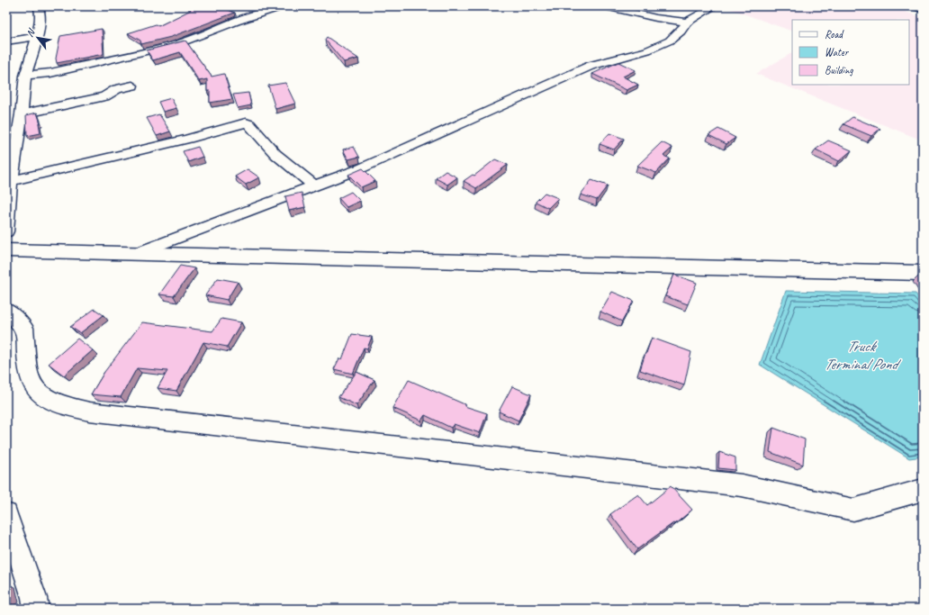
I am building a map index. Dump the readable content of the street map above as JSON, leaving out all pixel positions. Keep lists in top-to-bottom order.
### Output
{
  "water": ["Truck Terminal Pond"],
  "legend": ["Road", "Water", "Building"],
  "north": "top left"
}
